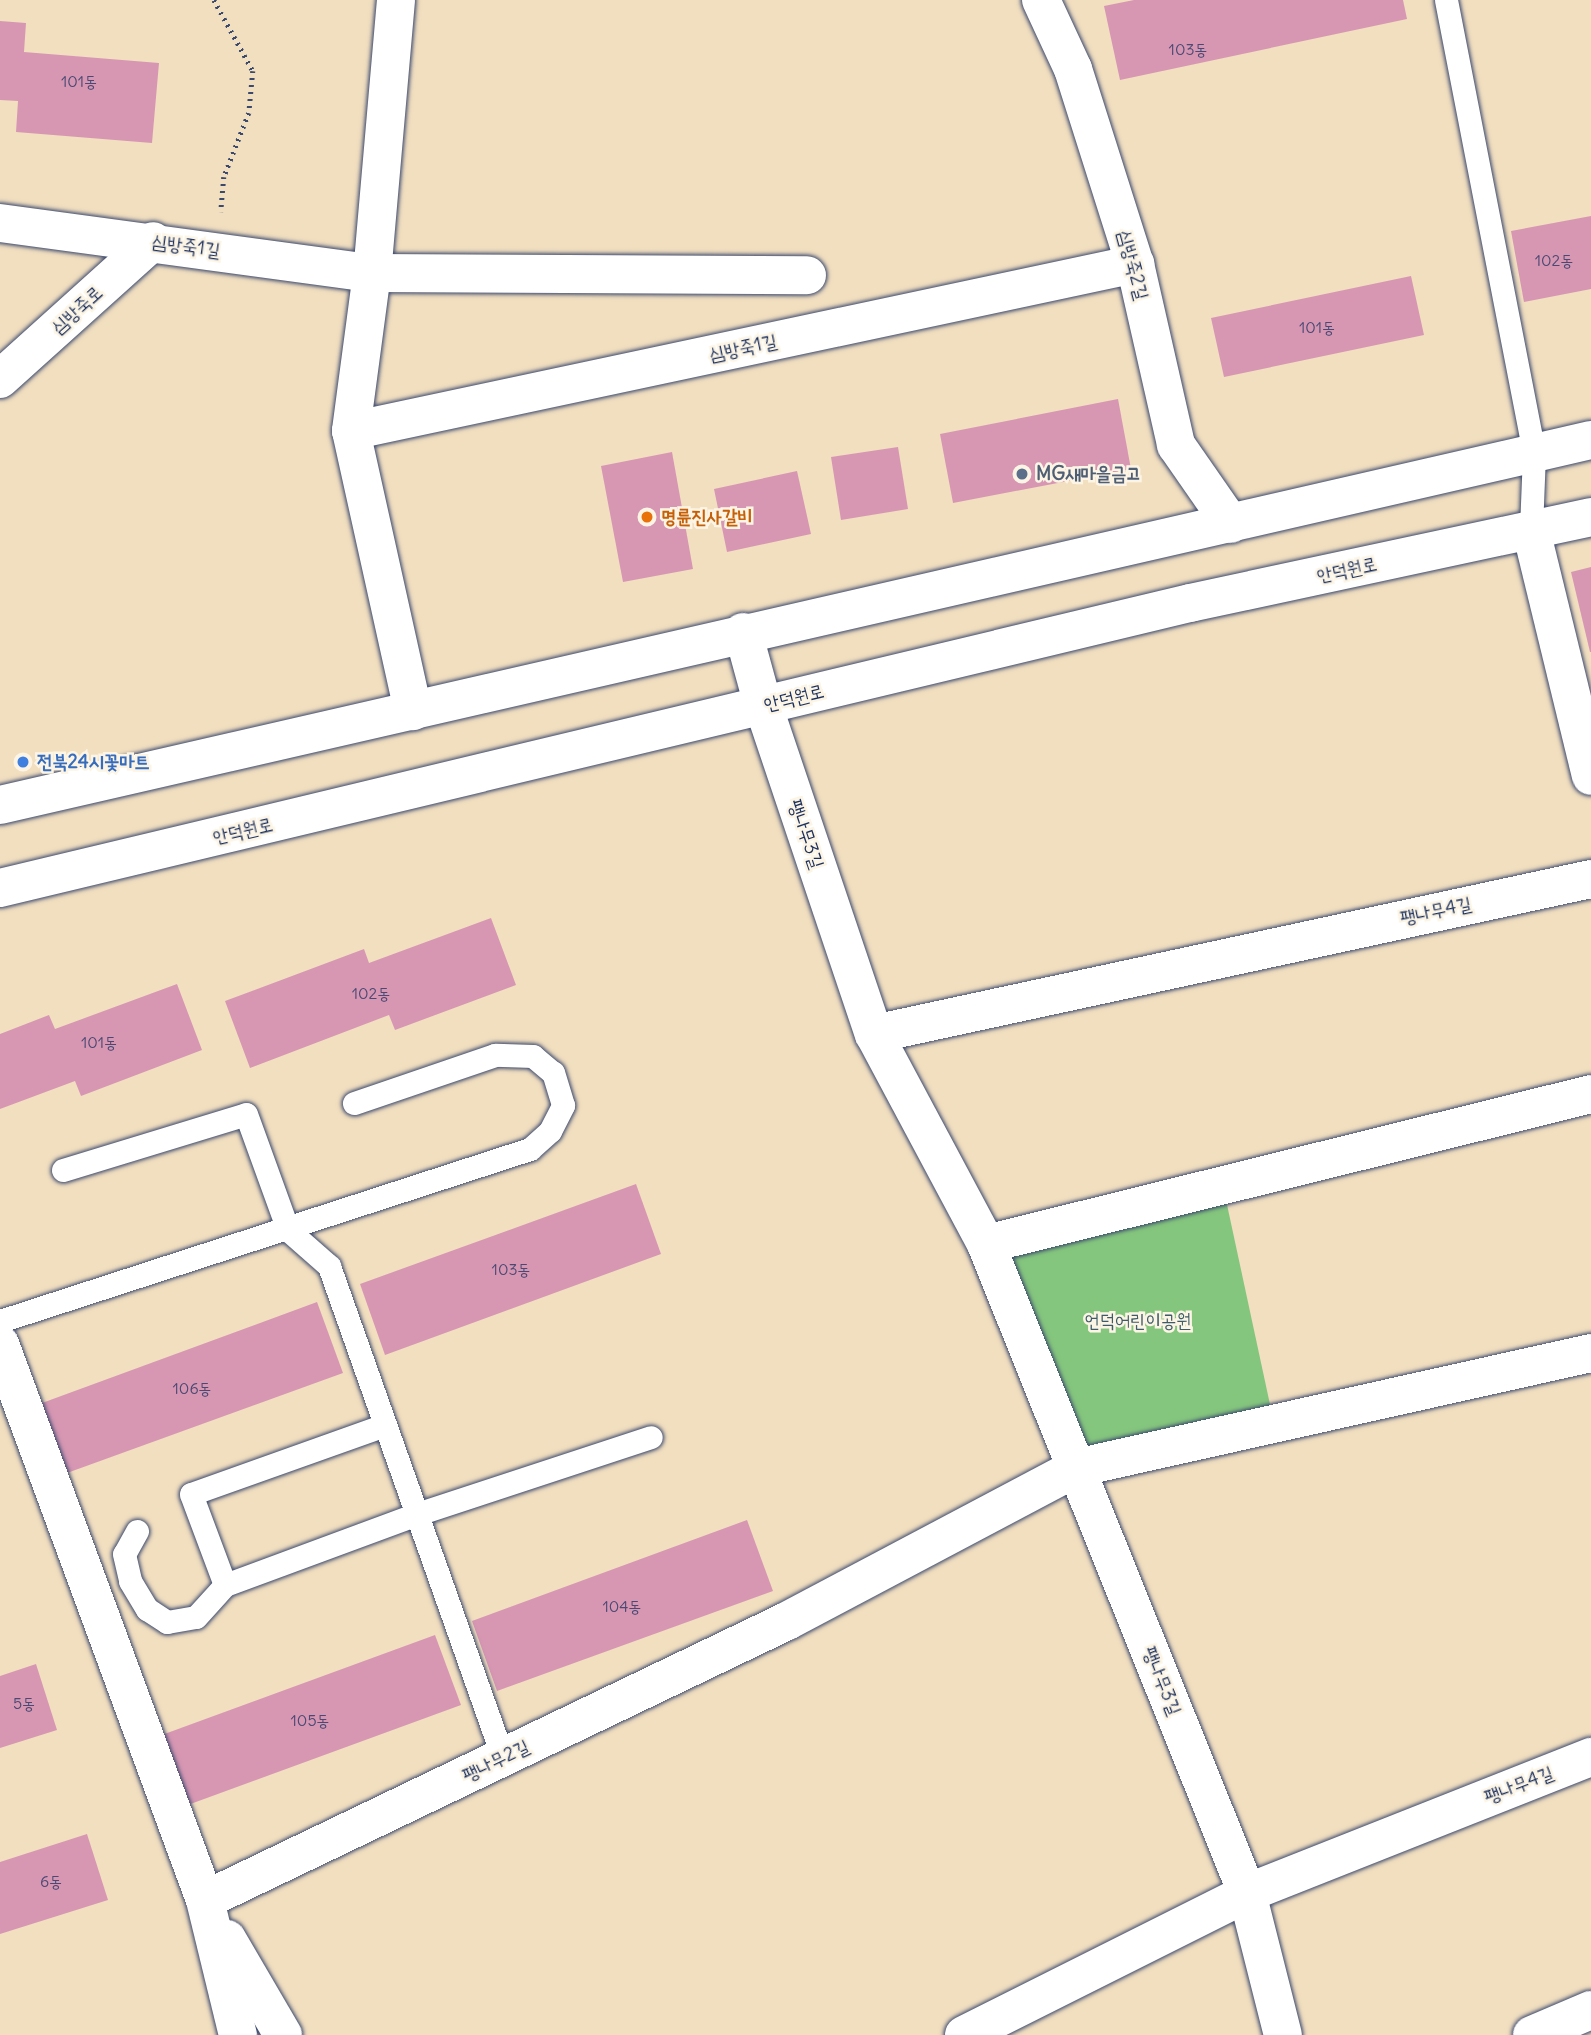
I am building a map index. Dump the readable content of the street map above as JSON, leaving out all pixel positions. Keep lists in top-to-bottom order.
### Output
{
  "streets": {
    "street": [
      "심방죽1길",
      "심방죽2길",
      "심방죽로",
      "안덕원로",
      "팽나무3길",
      "팽나무4길",
      "팽나무2길"
    ]
  },
  "crossings": [
    ["심방죽1길", "심방죽2길"],
    ["심방죽1길", "심방죽로"],
    ["안덕원로", "팽나무3길"],
    ["팽나무3길", "팽나무4길"],
    ["팽나무3길", "팽나무2길"]
  ],
  "parks": ["언덕어린이공원"],
  "places": ["MG새마을금고", "명륜진사갈비", "전북24시꽃마트"],
  "house_numbers": [
    "103동",
    "101동",
    "102동",
    "101동",
    "102동",
    "101동",
    "103동",
    "106동",
    "104동",
    "5동",
    "105동",
    "6동"
  ]
}
